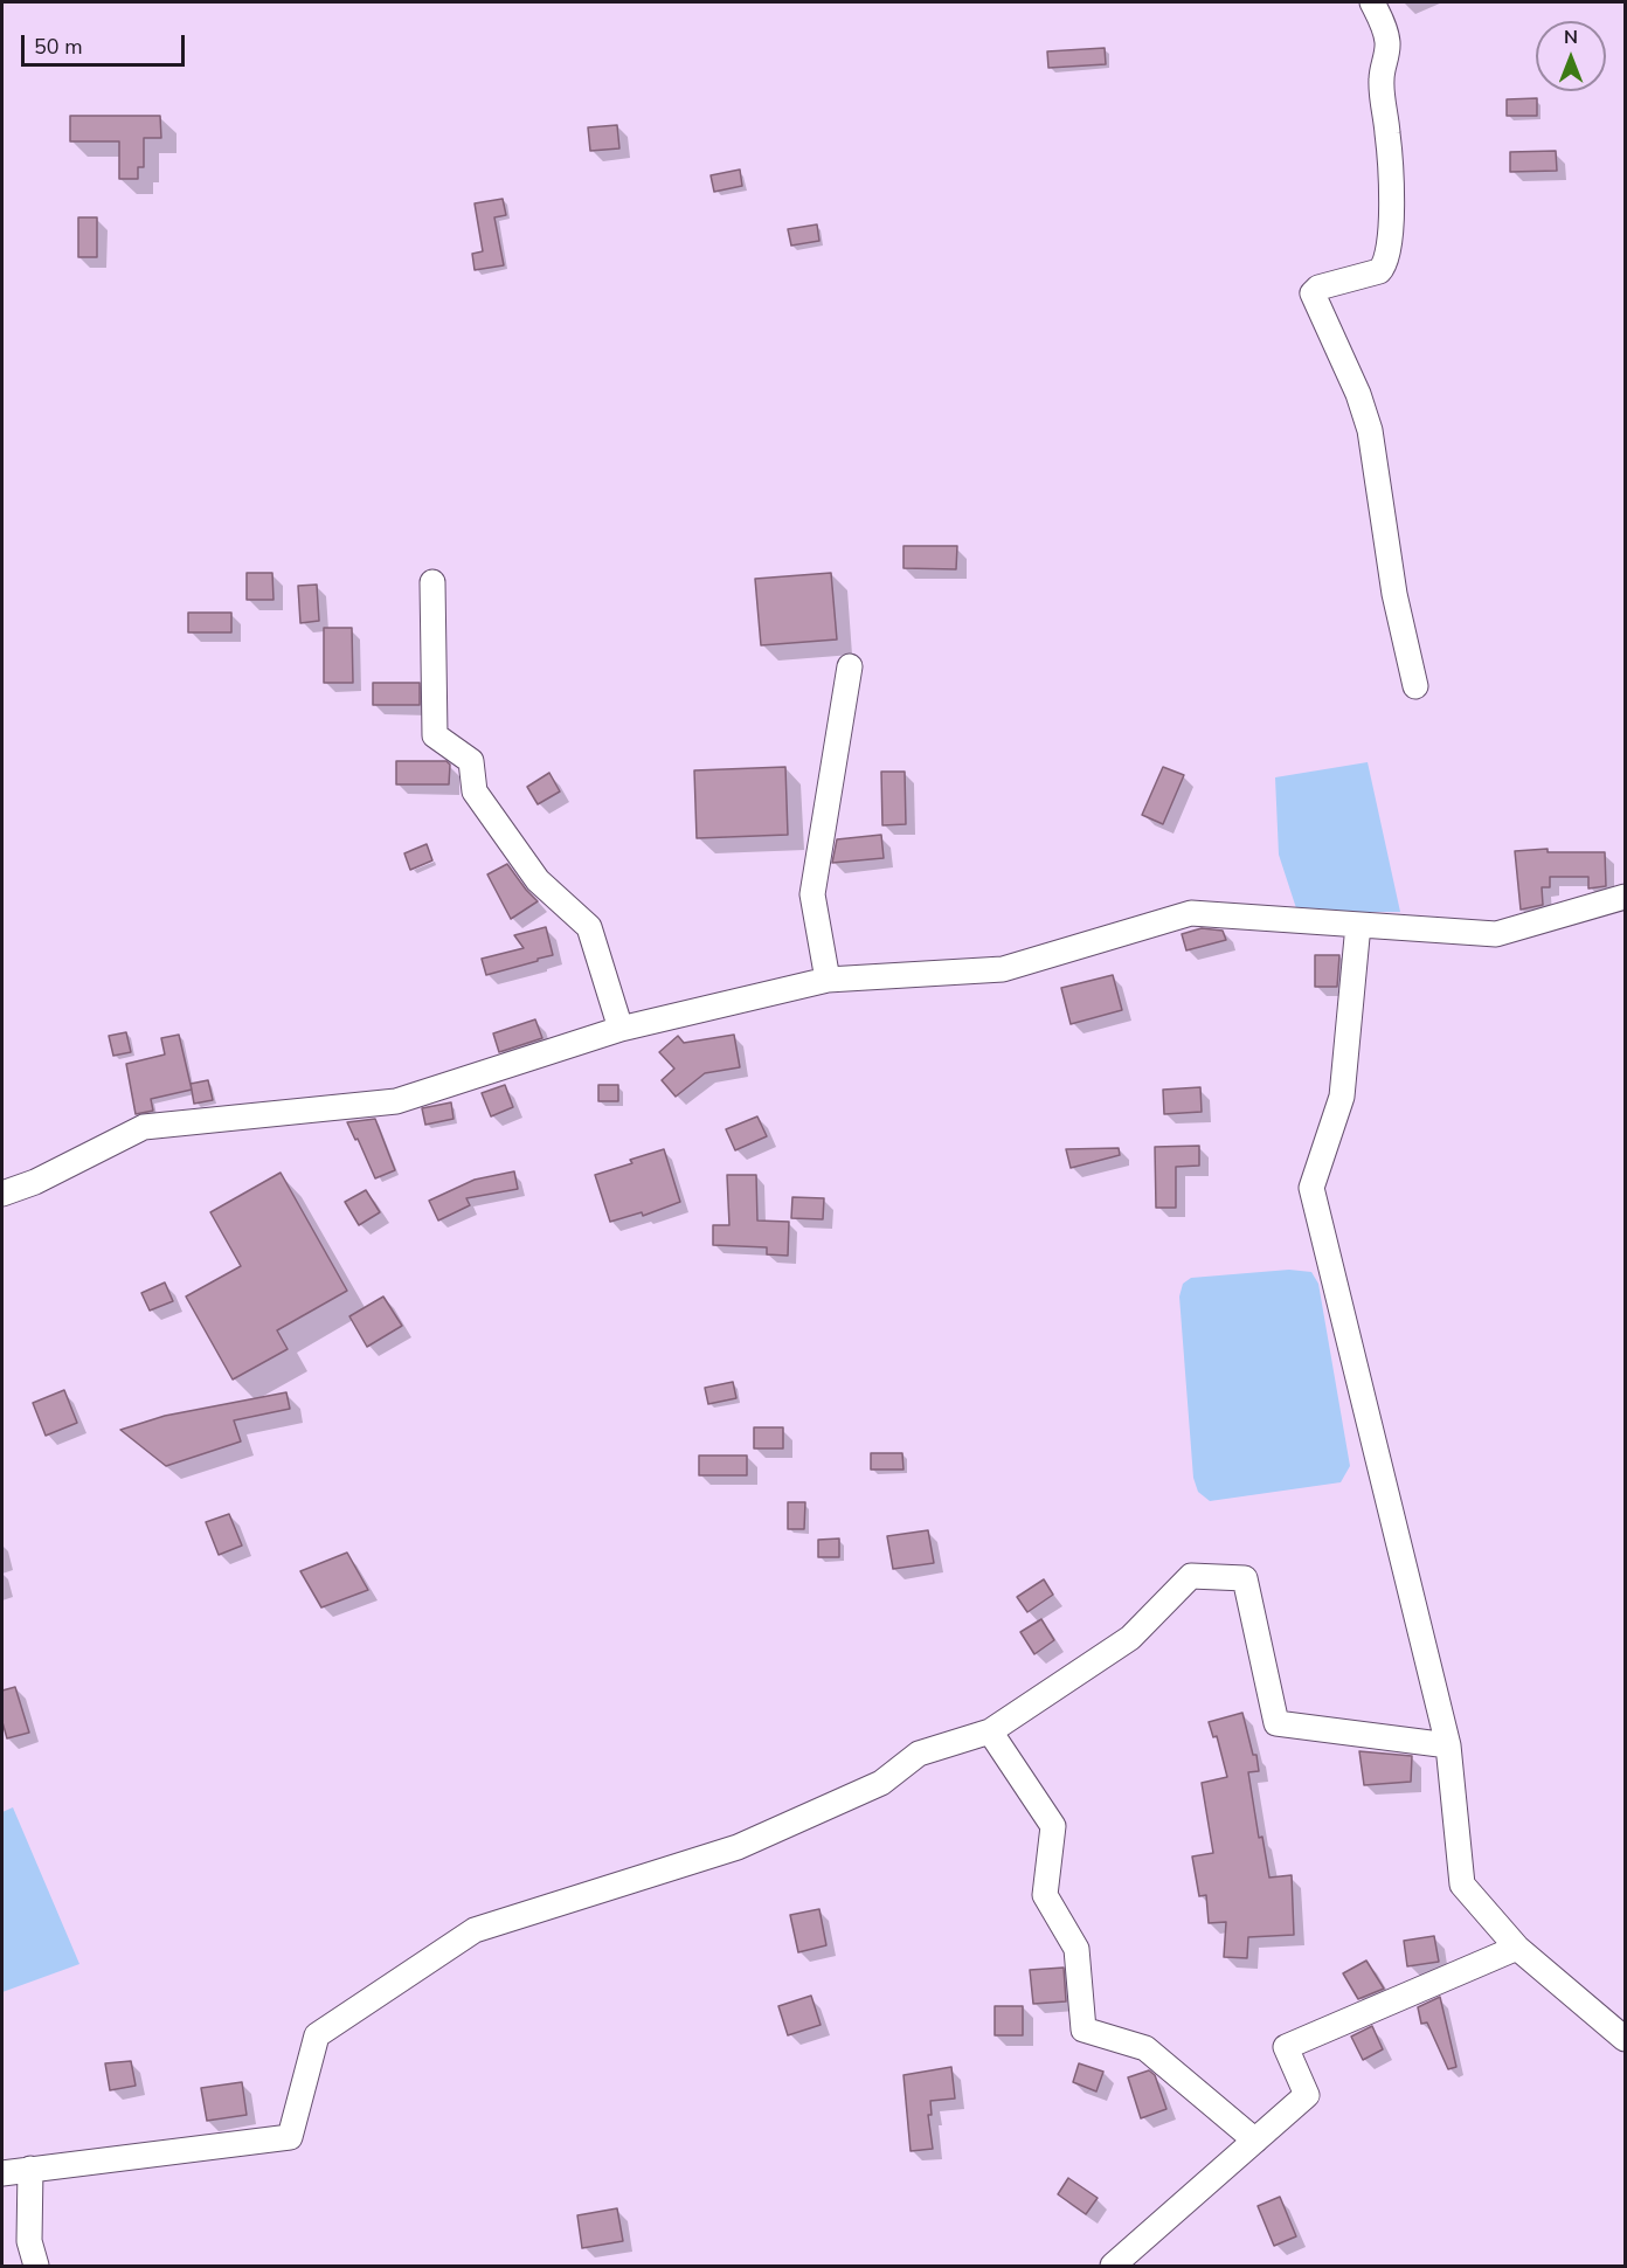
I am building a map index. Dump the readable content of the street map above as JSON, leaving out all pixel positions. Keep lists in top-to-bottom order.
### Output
{
  "scale_bar": "50 m",
  "north": "top"
}
